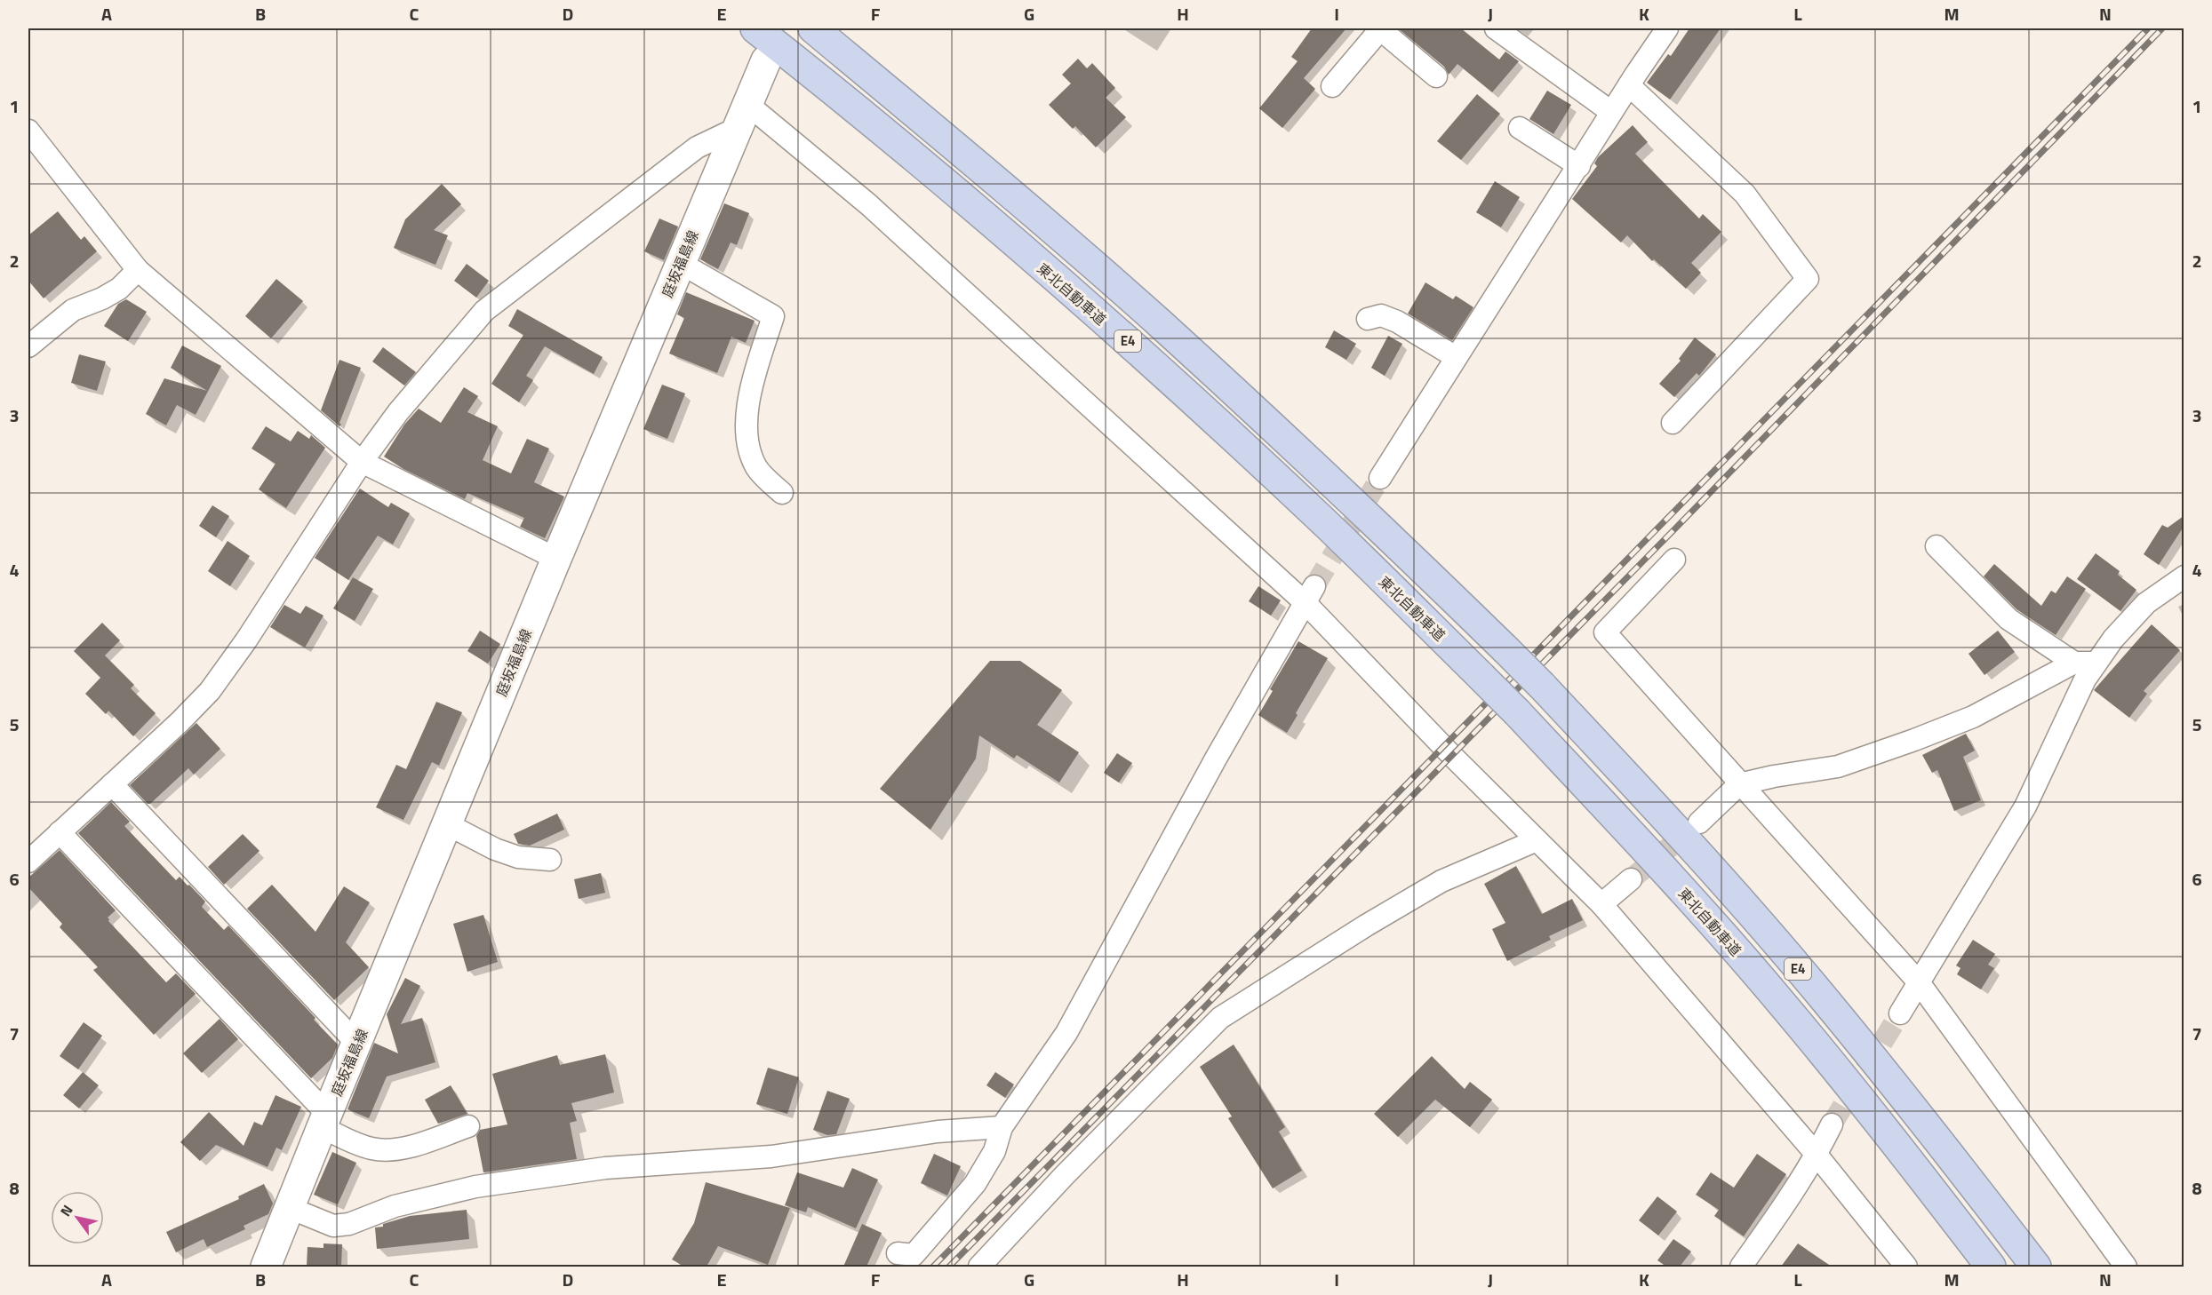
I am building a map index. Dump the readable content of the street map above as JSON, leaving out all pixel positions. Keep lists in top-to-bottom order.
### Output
{
  "streets": {
    "highway": ["東北自動車道", "E4"],
    "main road": ["庭坂福島線"]
  },
  "north": "top left",
  "grid": {
    "columns": [
      "A",
      "B",
      "C",
      "D",
      "E",
      "F",
      "G",
      "H",
      "I",
      "J",
      "K",
      "L",
      "M",
      "N"
    ],
    "rows": [
      "1",
      "2",
      "3",
      "4",
      "5",
      "6",
      "7",
      "8"
    ]
  }
}
